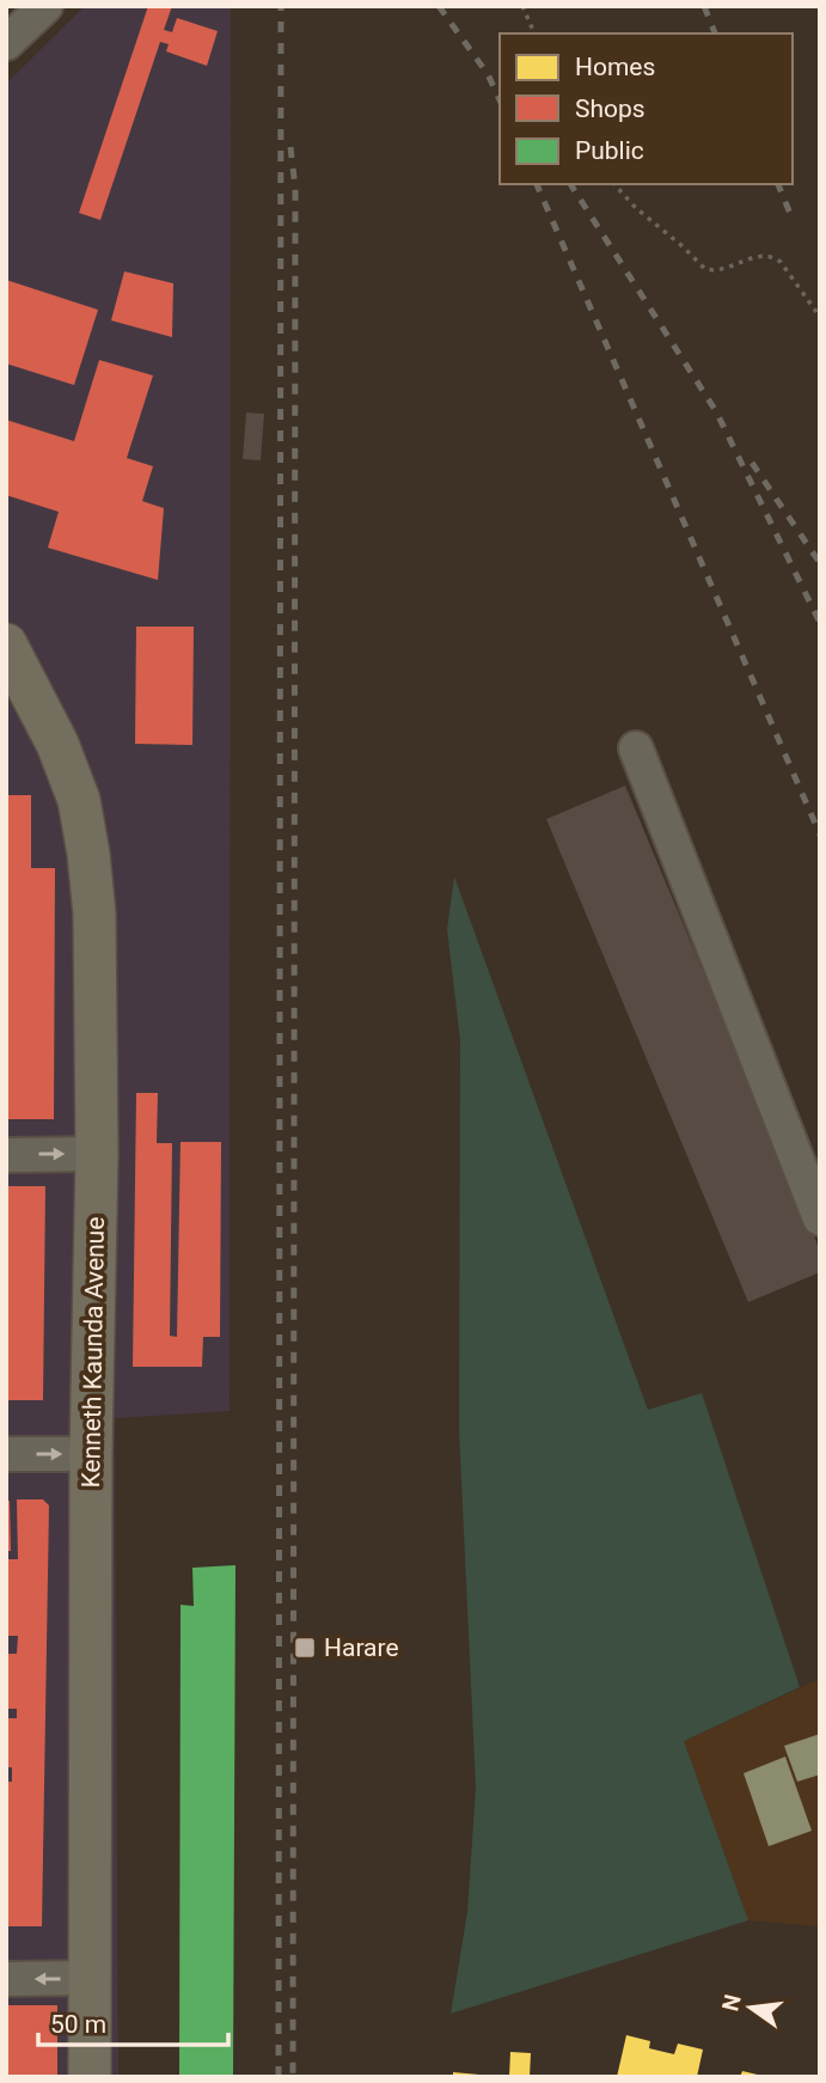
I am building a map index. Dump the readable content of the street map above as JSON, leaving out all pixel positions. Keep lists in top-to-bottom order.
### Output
{
  "streets": {
    "main road": ["Kenneth Kaunda Avenue"]
  },
  "places": {
    "transit": ["Harare"]
  },
  "legend": ["Homes", "Shops", "Public"],
  "scale_bar": "50 m",
  "north": "left"
}
